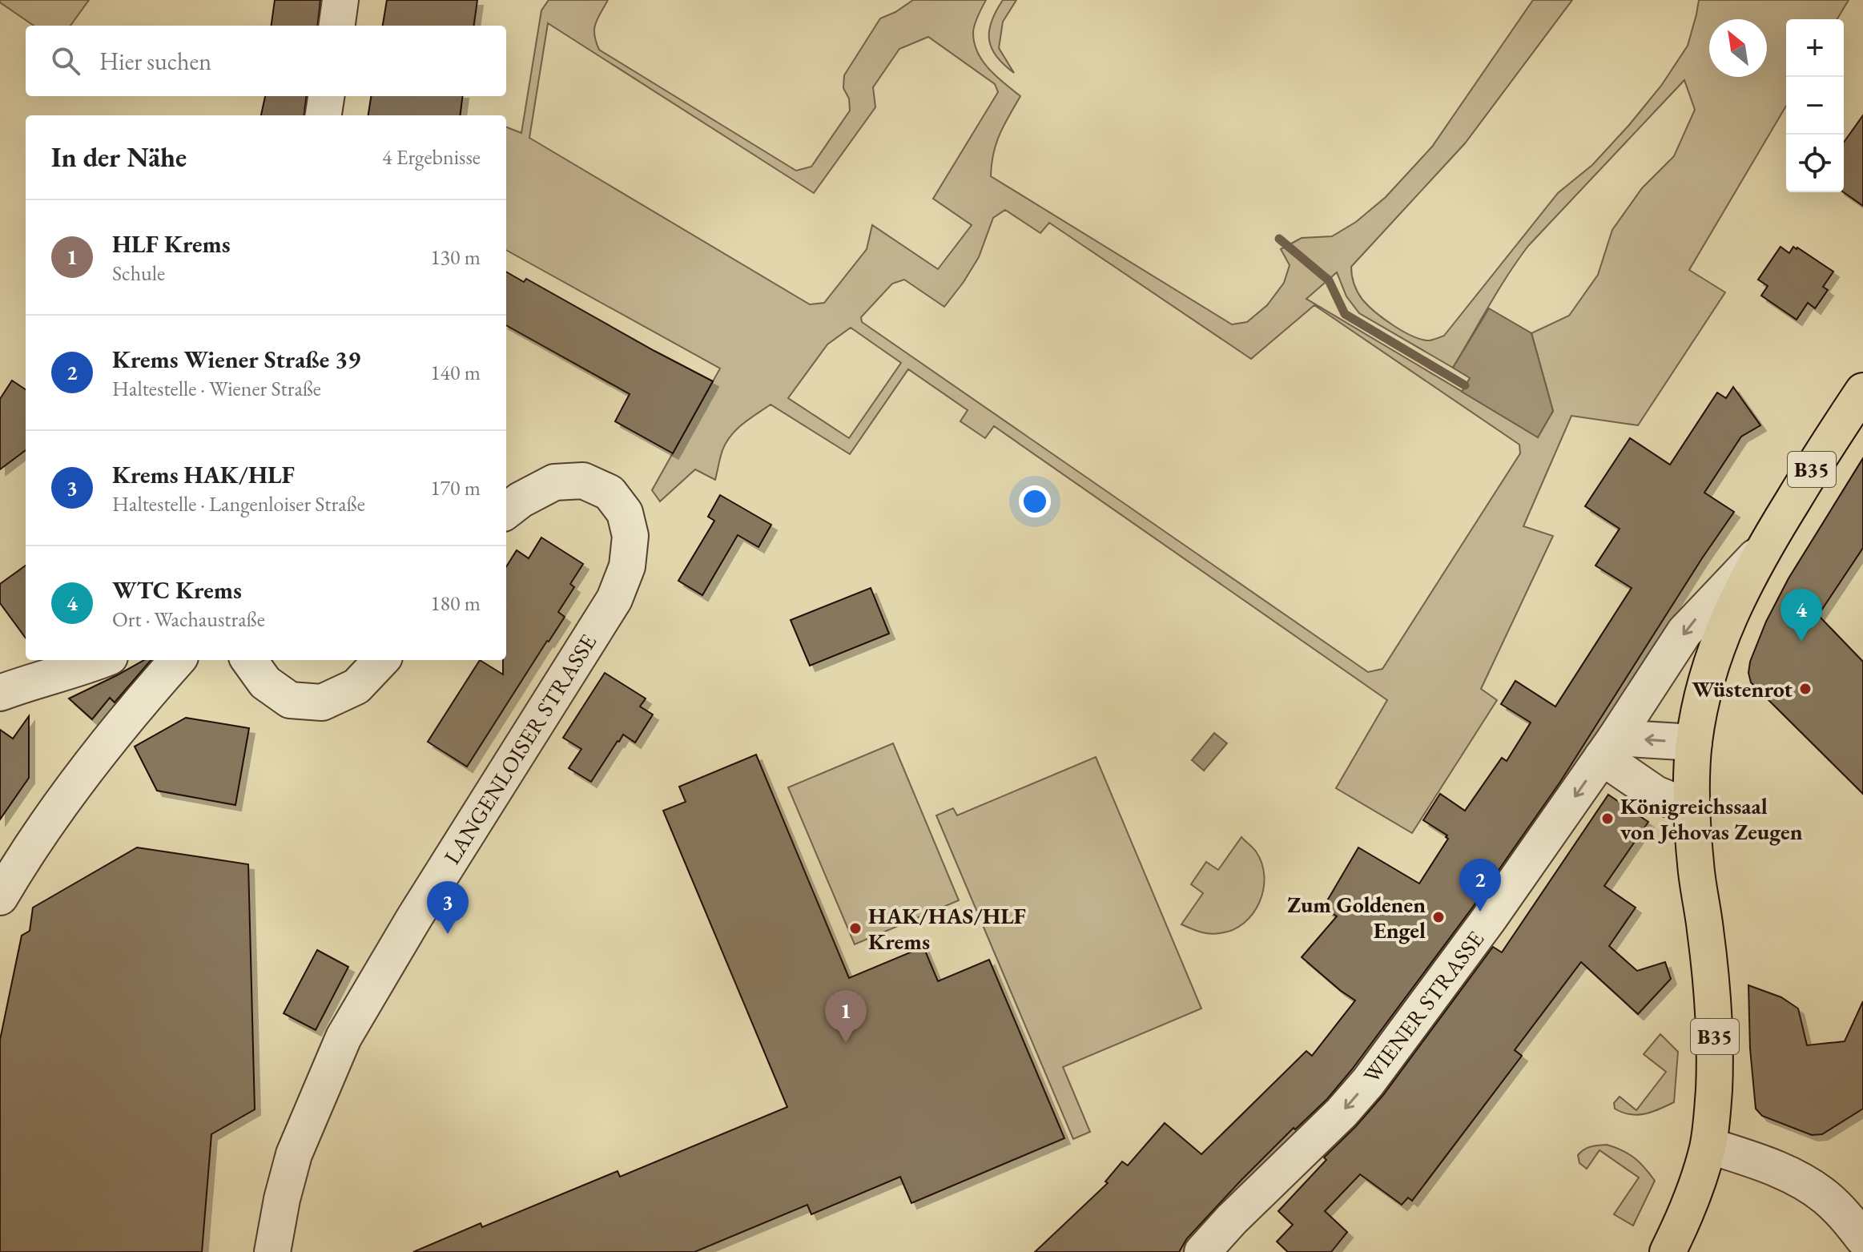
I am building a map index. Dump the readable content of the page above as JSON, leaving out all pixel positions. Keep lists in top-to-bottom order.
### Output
{
  "streets": {
    "main road": ["B35", "WIENER STRASSE"],
    "street": ["LANGENLOISER STRASSE"]
  },
  "crossings": [
    ["B35", "WIENER STRASSE"]
  ],
  "one_way": ["WIENER STRASSE"],
  "places": [
    "Wüstenrot",
    "Königreichssaal von Jehovas Zeugen",
    "Zum Goldenen Engel",
    "HAK/HAS/HLF Krems"
  ],
  "north": "top left",
  "page": {
    "map_buttons": ["+", "−"],
    "search": "Hier suchen",
    "heading": ["In der Nähe", "4 Ergebnisse"],
    "list": [
      {
        "mark": "1",
        "name": "HLF Krems",
        "note": "Schule",
        "value": "130 m"
      },
      {
        "mark": "2",
        "name": "Krems Wiener Straße 39",
        "note": "Haltestelle · Wiener Straße",
        "value": "140 m"
      },
      {
        "mark": "3",
        "name": "Krems HAK/HLF",
        "note": "Haltestelle · Langenloiser Straße",
        "value": "170 m"
      },
      {
        "mark": "4",
        "name": "WTC Krems",
        "note": "Ort · Wachaustraße",
        "value": "180 m"
      }
    ],
    "pins": [
      "4",
      "2",
      "3",
      "1"
    ]
  }
}
